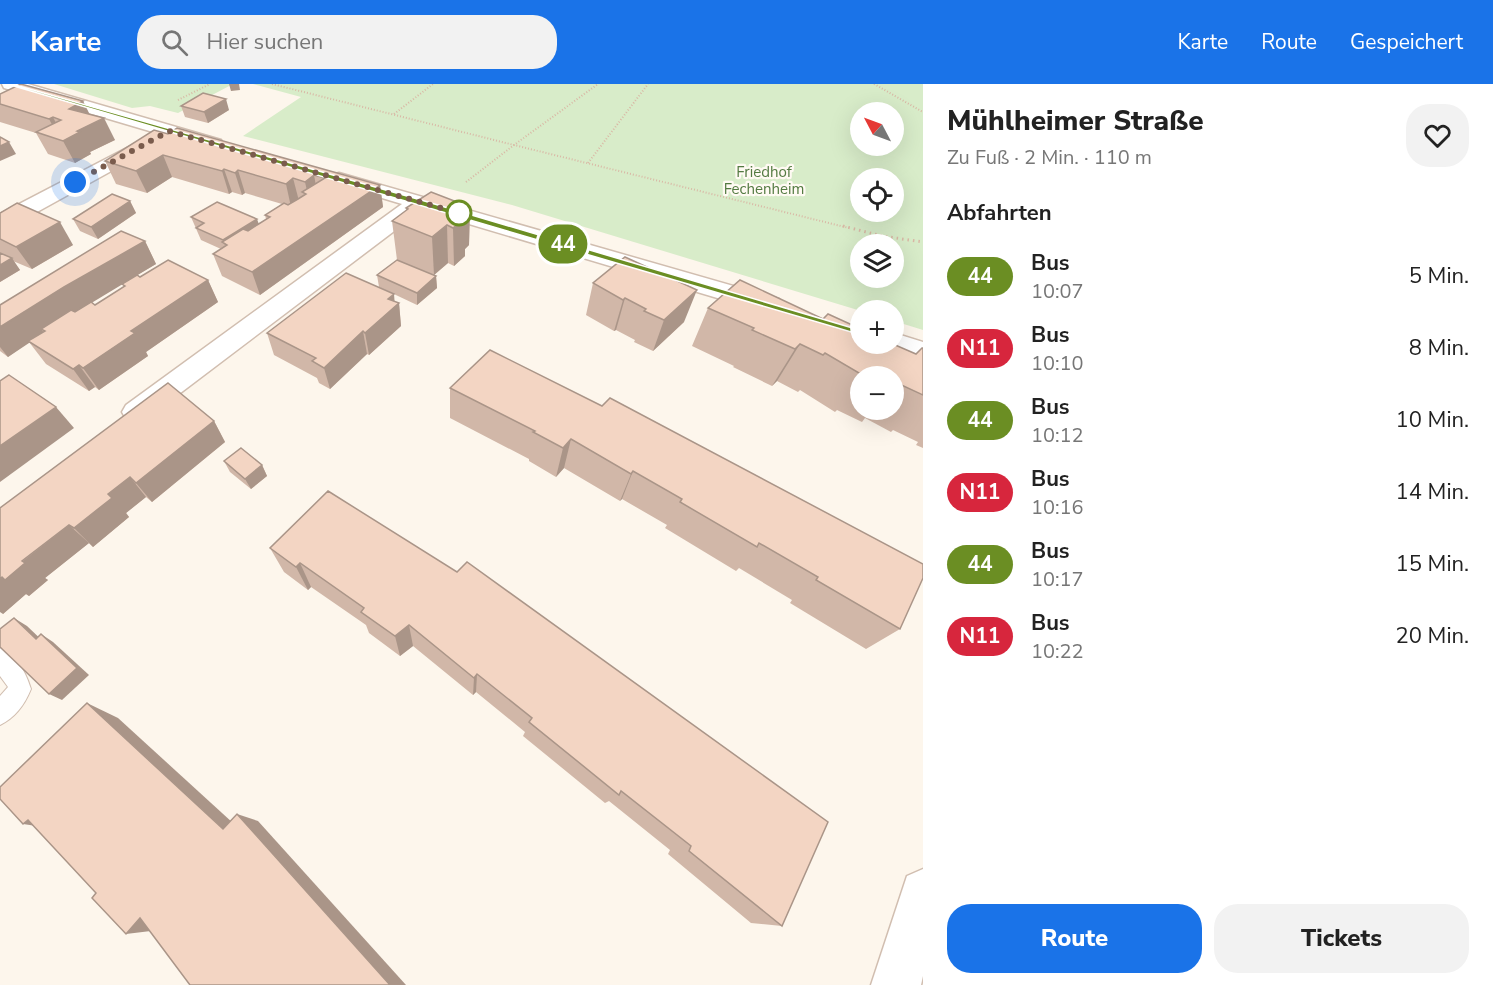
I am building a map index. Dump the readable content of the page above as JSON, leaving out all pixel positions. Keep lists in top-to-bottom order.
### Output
{
  "parks": ["Friedhof Fechenheim"],
  "lines": ["bus line 44"],
  "north": "top left",
  "page": {
    "header": "Karte",
    "search": "Hier suchen",
    "nav": ["Karte", "Route", "Gespeichert"],
    "on_map": "44",
    "heading": [
      ["Mühlheimer Straße", "Zu Fuß · 2 Min. · 110 m"],
      "Abfahrten"
    ],
    "map_buttons": ["+", "−"],
    "list": [
      {
        "mark": "44",
        "name": "Bus",
        "note": "10:07",
        "value": "5 Min."
      },
      {
        "mark": "N11",
        "name": "Bus",
        "note": "10:10",
        "value": "8 Min."
      },
      {
        "mark": "44",
        "name": "Bus",
        "note": "10:12",
        "value": "10 Min."
      },
      {
        "mark": "N11",
        "name": "Bus",
        "note": "10:16",
        "value": "14 Min."
      },
      {
        "mark": "44",
        "name": "Bus",
        "note": "10:17",
        "value": "15 Min."
      },
      {
        "mark": "N11",
        "name": "Bus",
        "note": "10:22",
        "value": "20 Min."
      }
    ],
    "buttons": ["Route", "Tickets"]
  }
}
